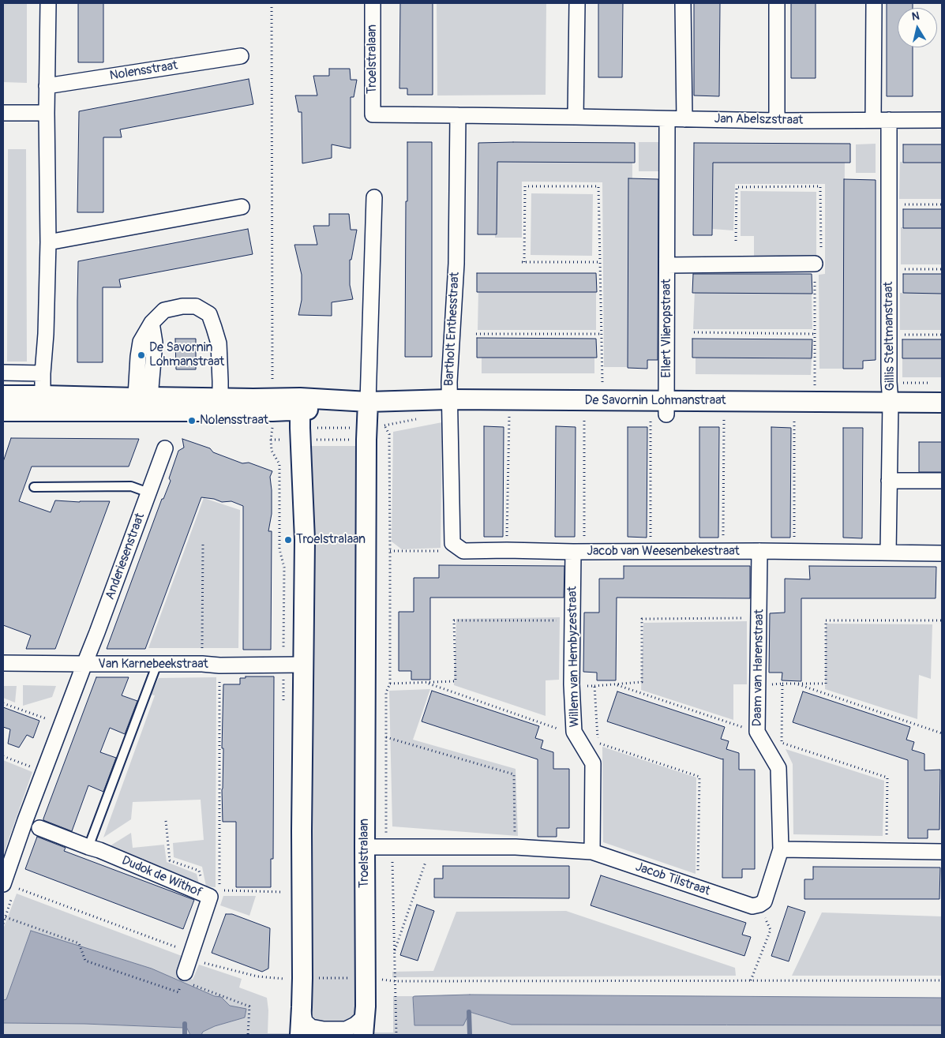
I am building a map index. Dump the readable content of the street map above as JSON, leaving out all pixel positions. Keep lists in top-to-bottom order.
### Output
{
  "streets": {
    "street": [
      "Troelstralaan",
      "Nolensstraat",
      "Jan Abelszstraat",
      "Ellert Vlieropstraat",
      "Bartholt Enthesstraat",
      "Gillis Steltmanstraat",
      "De Savornin Lohmanstraat",
      "Jacob van Weesenbekestraat",
      "Anderiesenstraat",
      "Willem van Hembyzestraat",
      "Van Karnebeekstraat",
      "Daam van Harenstraat",
      "Dudok de Withof",
      "Jacob Tilstraat"
    ]
  },
  "crossings": [
    ["Troelstralaan", "Jan Abelszstraat"],
    ["Troelstralaan", "Bartholt Enthesstraat"],
    ["Troelstralaan", "De Savornin Lohmanstraat"],
    ["Troelstralaan", "Jacob Tilstraat"],
    ["Jan Abelszstraat", "Ellert Vlieropstraat"],
    ["Jan Abelszstraat", "Bartholt Enthesstraat"],
    ["Jan Abelszstraat", "Gillis Steltmanstraat"],
    ["Ellert Vlieropstraat", "De Savornin Lohmanstraat"],
    ["Bartholt Enthesstraat", "De Savornin Lohmanstraat"],
    ["Bartholt Enthesstraat", "Jacob van Weesenbekestraat"],
    ["Gillis Steltmanstraat", "De Savornin Lohmanstraat"],
    ["Gillis Steltmanstraat", "Jacob van Weesenbekestraat"],
    ["Jacob van Weesenbekestraat", "Willem van Hembyzestraat"],
    ["Jacob van Weesenbekestraat", "Daam van Harenstraat"],
    ["Anderiesenstraat", "Van Karnebeekstraat"],
    ["Willem van Hembyzestraat", "Jacob Tilstraat"]
  ],
  "places": ["De Savornin Lohmanstraat", "Nolensstraat", "Troelstralaan"],
  "north": "top"
}
